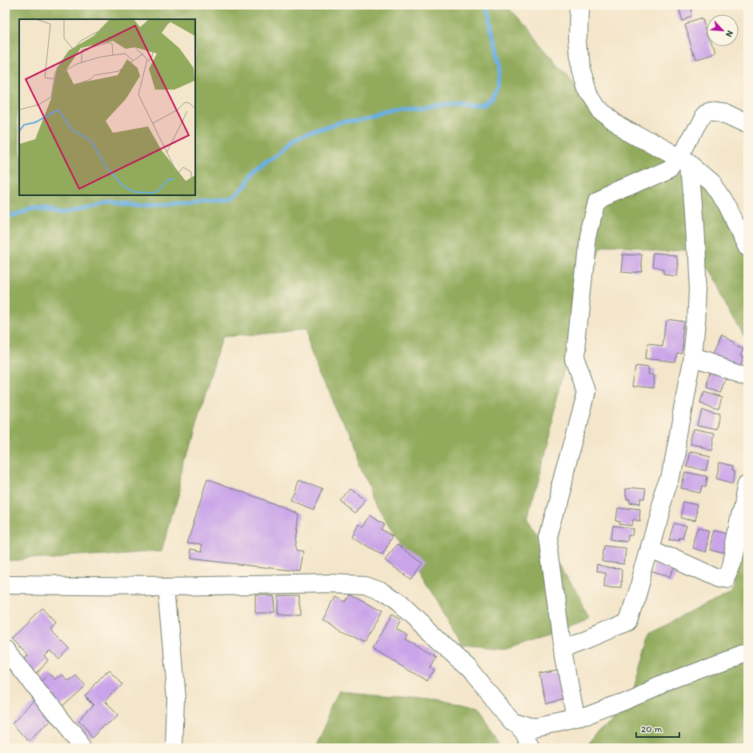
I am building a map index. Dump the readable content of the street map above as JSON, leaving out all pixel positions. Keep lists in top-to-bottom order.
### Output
{
  "scale_bar": "20 m",
  "north": "bottom right"
}
